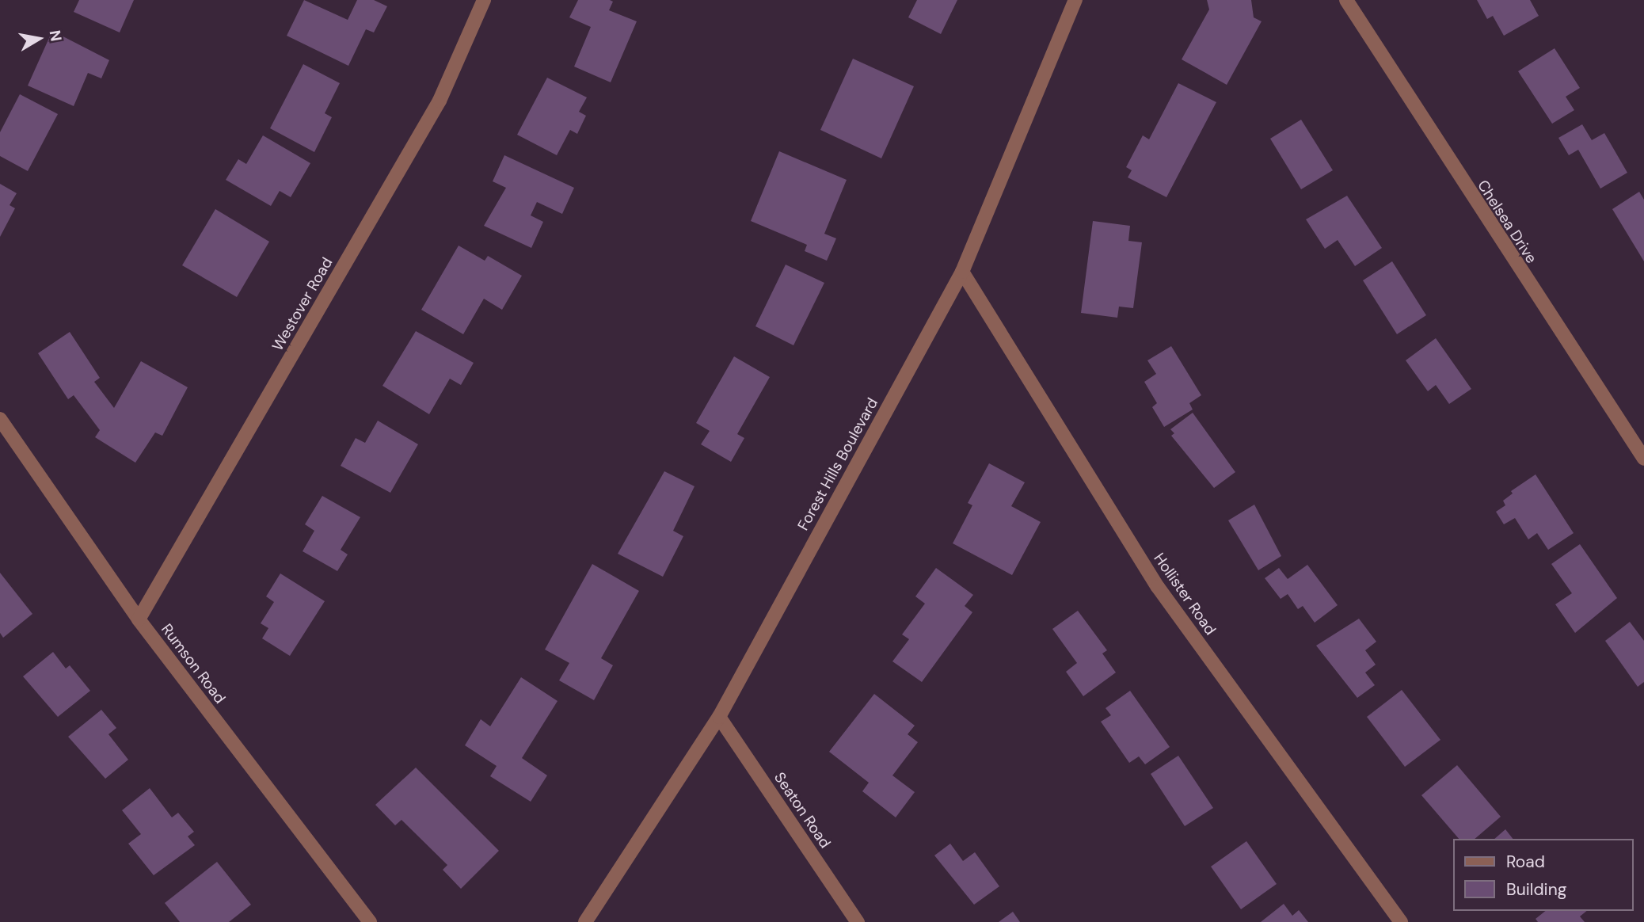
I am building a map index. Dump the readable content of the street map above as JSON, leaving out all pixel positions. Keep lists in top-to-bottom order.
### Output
{
  "streets": {
    "street": [
      "Chelsea Drive",
      "Westover Road",
      "Forest Hills Boulevard",
      "Hollister Road",
      "Rumson Road",
      "Seaton Road"
    ]
  },
  "crossings": [
    ["Westover Road", "Rumson Road"],
    ["Forest Hills Boulevard", "Hollister Road"],
    ["Forest Hills Boulevard", "Seaton Road"]
  ],
  "legend": ["Road", "Building"],
  "north": "right"
}
